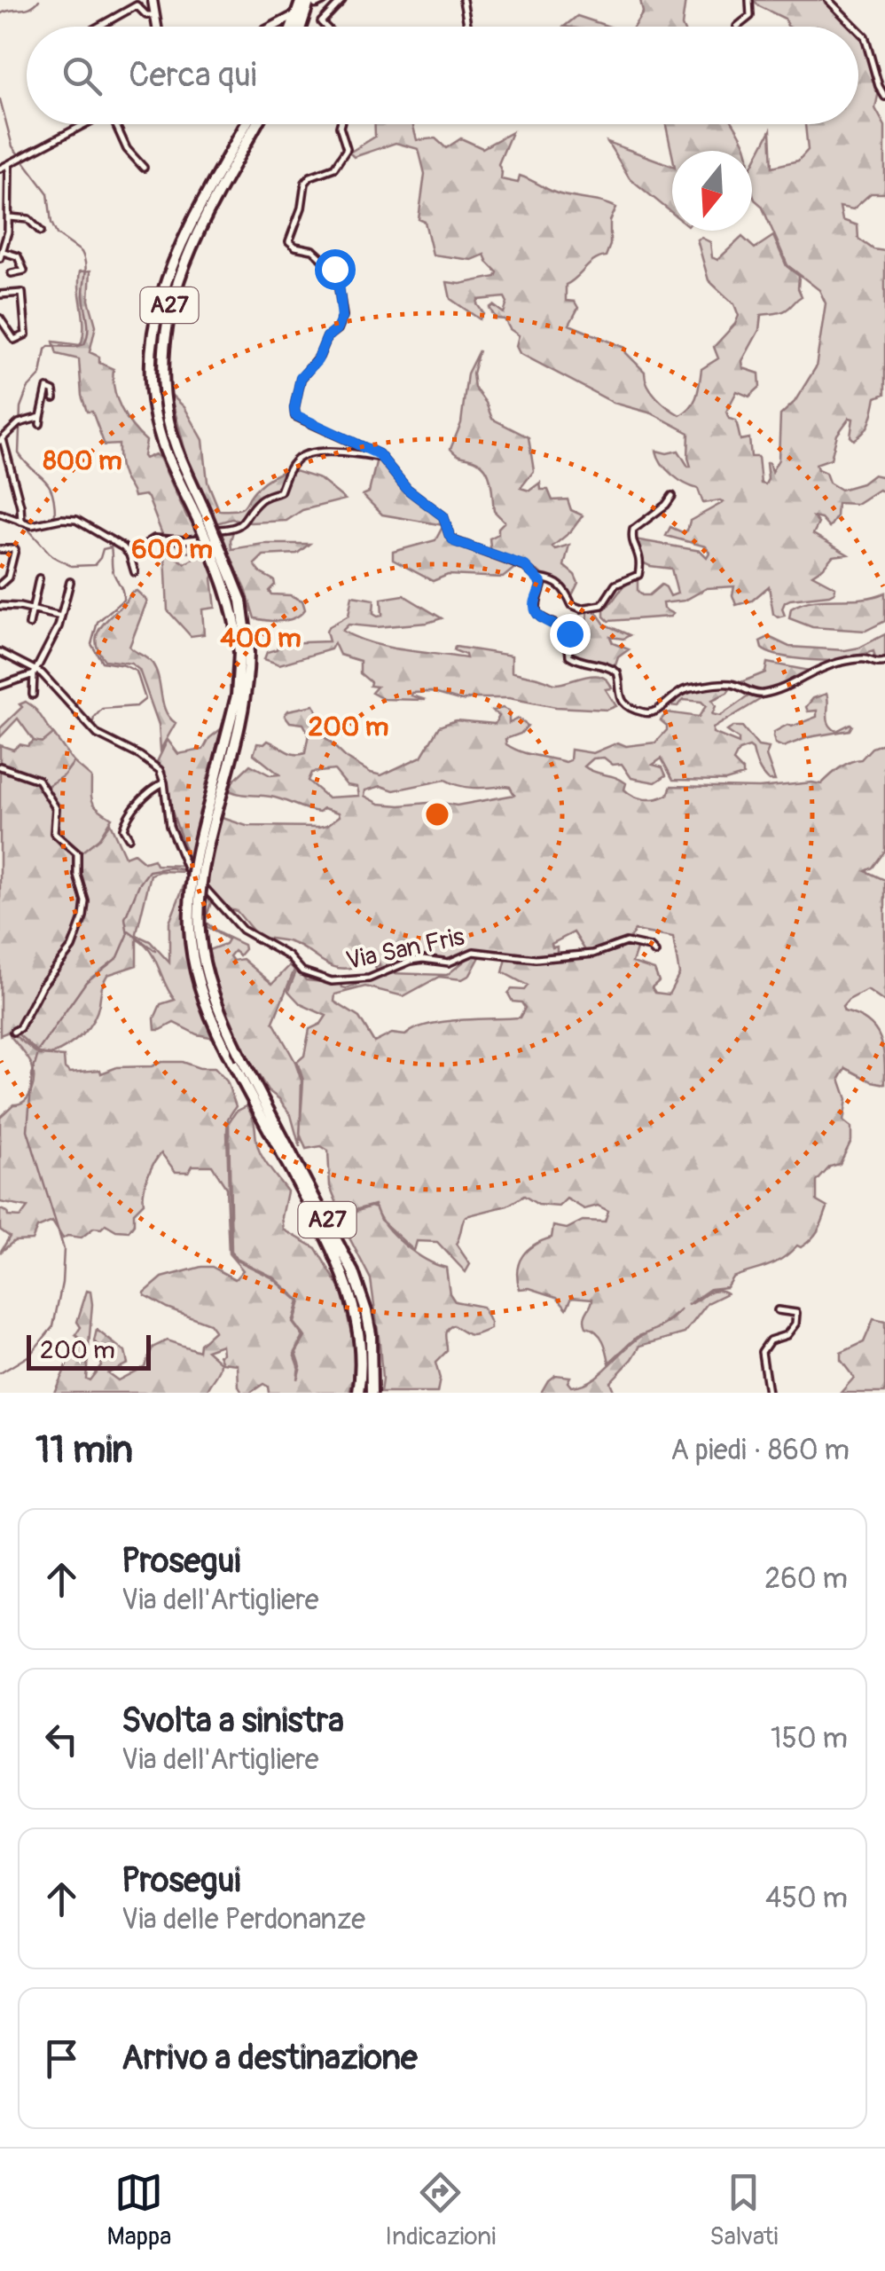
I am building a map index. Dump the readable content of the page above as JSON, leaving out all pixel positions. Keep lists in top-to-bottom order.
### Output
{
  "streets": {
    "highway": ["A27"],
    "street": ["Via San Fris"]
  },
  "scale_bar": "200 m",
  "north": "bottom",
  "page": {
    "search": "Cerca qui",
    "scale": "200 m",
    "heading": ["11 min", "A piedi · 860 m"],
    "list": [
      ["Prosegui", "Via dell'Artigliere", "260 m"],
      ["Svolta a sinistra", "Via dell'Artigliere", "150 m"],
      ["Prosegui", "Via delle Perdonanze", "450 m"],
      "Arrivo a destinazione"
    ],
    "nav": ["Mappa", "Indicazioni", "Salvati"]
  },
  "rings": [
    "800 m",
    "600 m",
    "400 m",
    "200 m"
  ]
}
